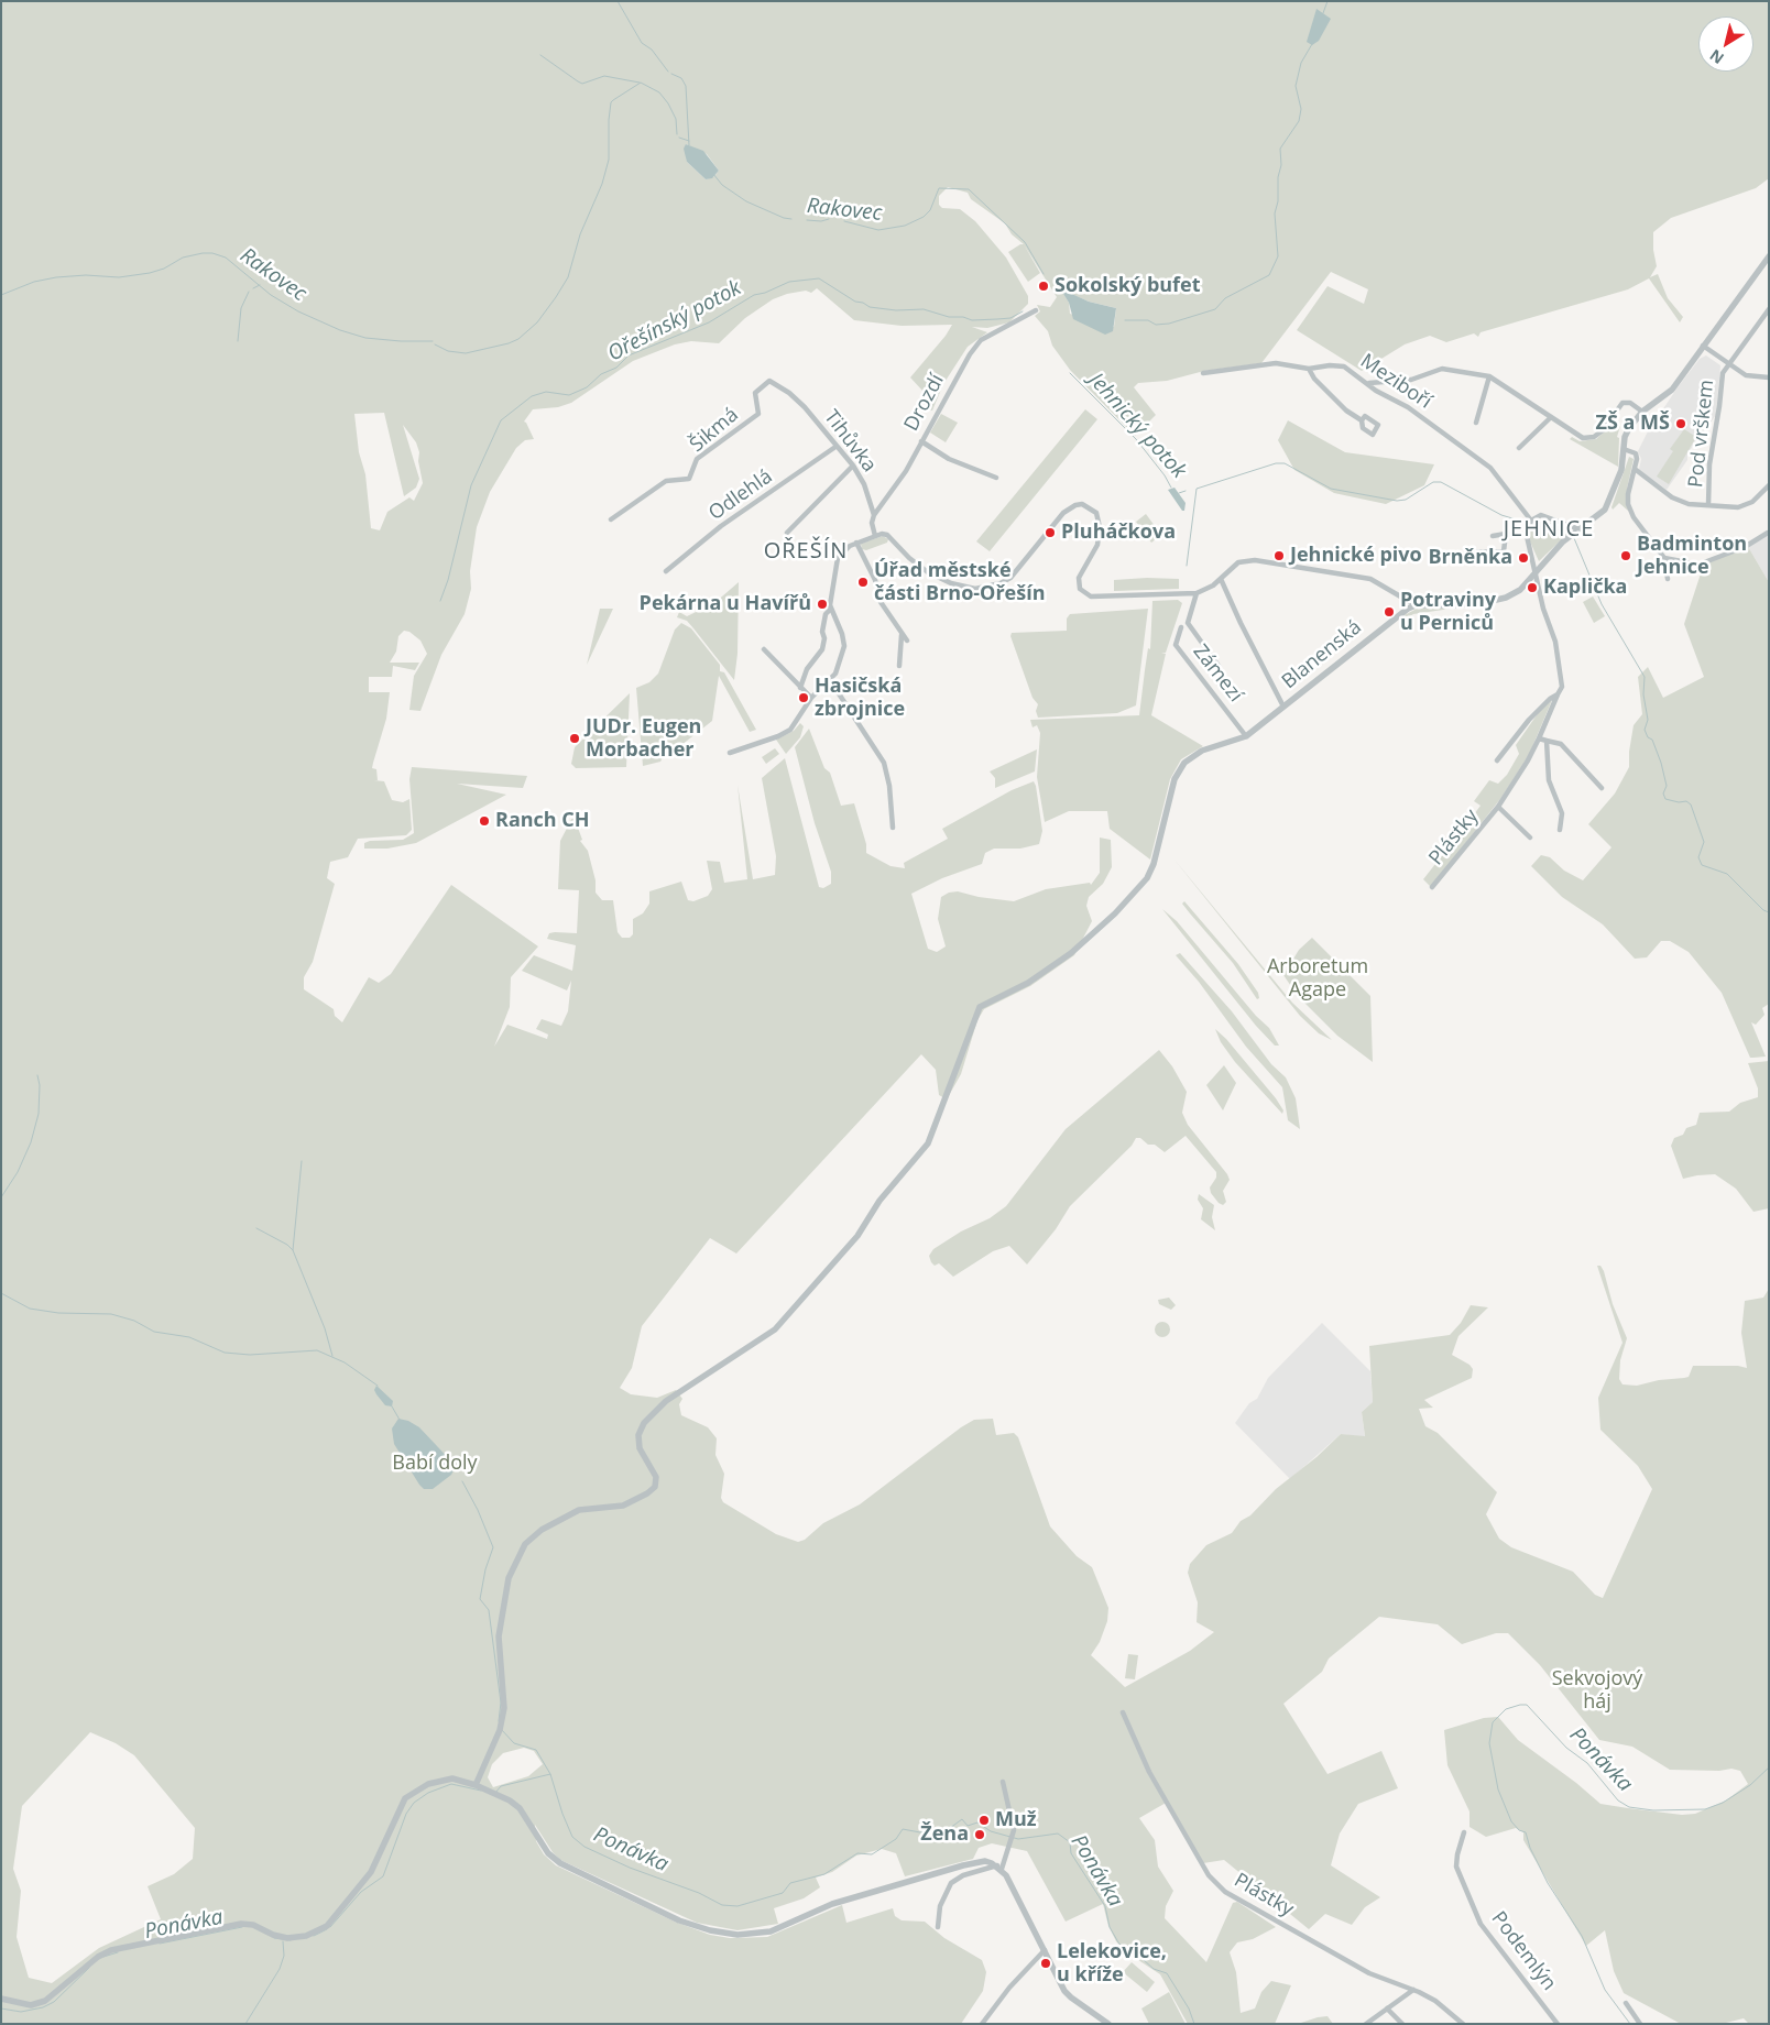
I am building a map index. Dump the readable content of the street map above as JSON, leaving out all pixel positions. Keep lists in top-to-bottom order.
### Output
{
  "streets": {
    "street": [
      "Meziboří",
      "Drozdí",
      "Šikmá",
      "Pod vrškem",
      "Tihůvka",
      "Odlehlá",
      "Blanenská",
      "Zámezí",
      "Plástky",
      "Podemlýn"
    ]
  },
  "crossings": [
    ["Drozdí", "Tihůvka"],
    ["Šikmá", "Tihůvka"],
    ["Tihůvka", "Odlehlá"],
    ["Blanenská", "Zámezí"]
  ],
  "districts": ["JEHNICE", "OŘEŠÍN"],
  "water": [
    "Rakovec",
    "Ořešínský potok",
    "Jehnický potok",
    "Ponávka"
  ],
  "parks": ["Arboretum Agape", "Babí doly", "Sekvojový háj"],
  "places": [
    "Sokolský bufet",
    "ZŠ a MŠ",
    "Pluháčkova",
    "Jehnické pivo",
    "Badminton Jehnice",
    "Brněnka",
    "Úřad městské části Brno-Ořešín",
    "Kaplička",
    "Pekárna u Havířů",
    "Potraviny u Perniců",
    "Hasičská zbrojnice",
    "JUDr. Eugen Morbacher",
    "Ranch CH",
    "Muž",
    "Žena",
    "Lelekovice, u kříže"
  ],
  "north": "bottom left"
}
